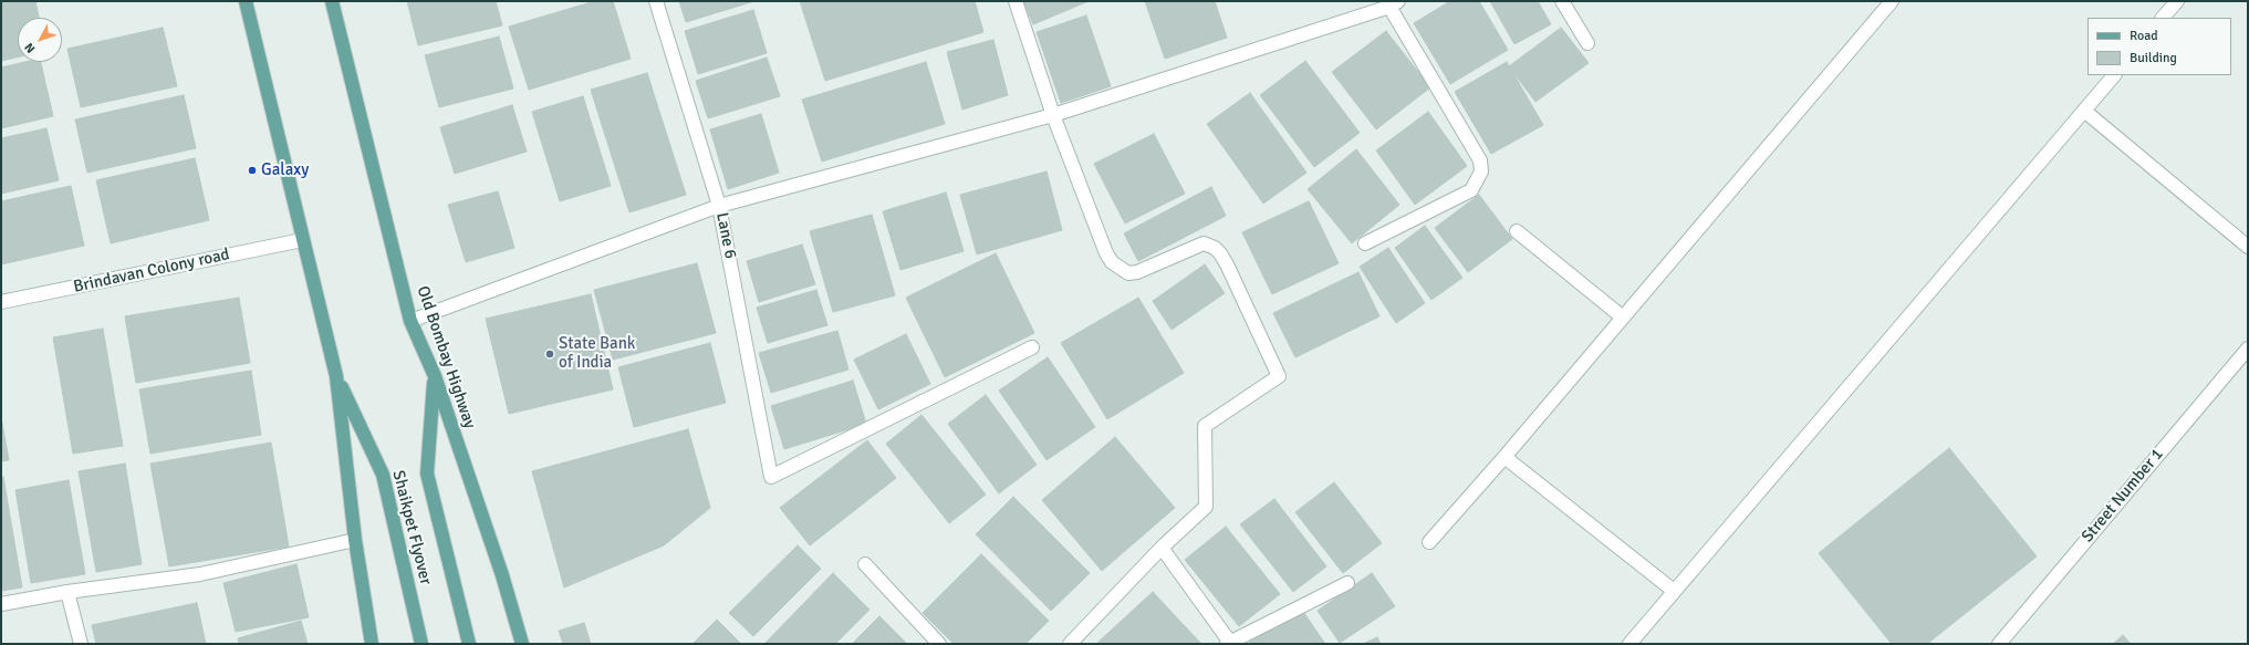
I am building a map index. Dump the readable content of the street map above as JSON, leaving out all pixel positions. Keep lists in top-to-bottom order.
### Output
{
  "streets": {
    "main road": ["Old Bombay Highway", "Shaikpet Flyover"],
    "street": ["Lane 6", "Brindavan Colony road", "Street Number 1"]
  },
  "crossings": [
    ["Old Bombay Highway", "Shaikpet Flyover"]
  ],
  "places": ["Galaxy", "State Bank of India"],
  "legend": ["Road", "Building"],
  "north": "bottom left"
}
